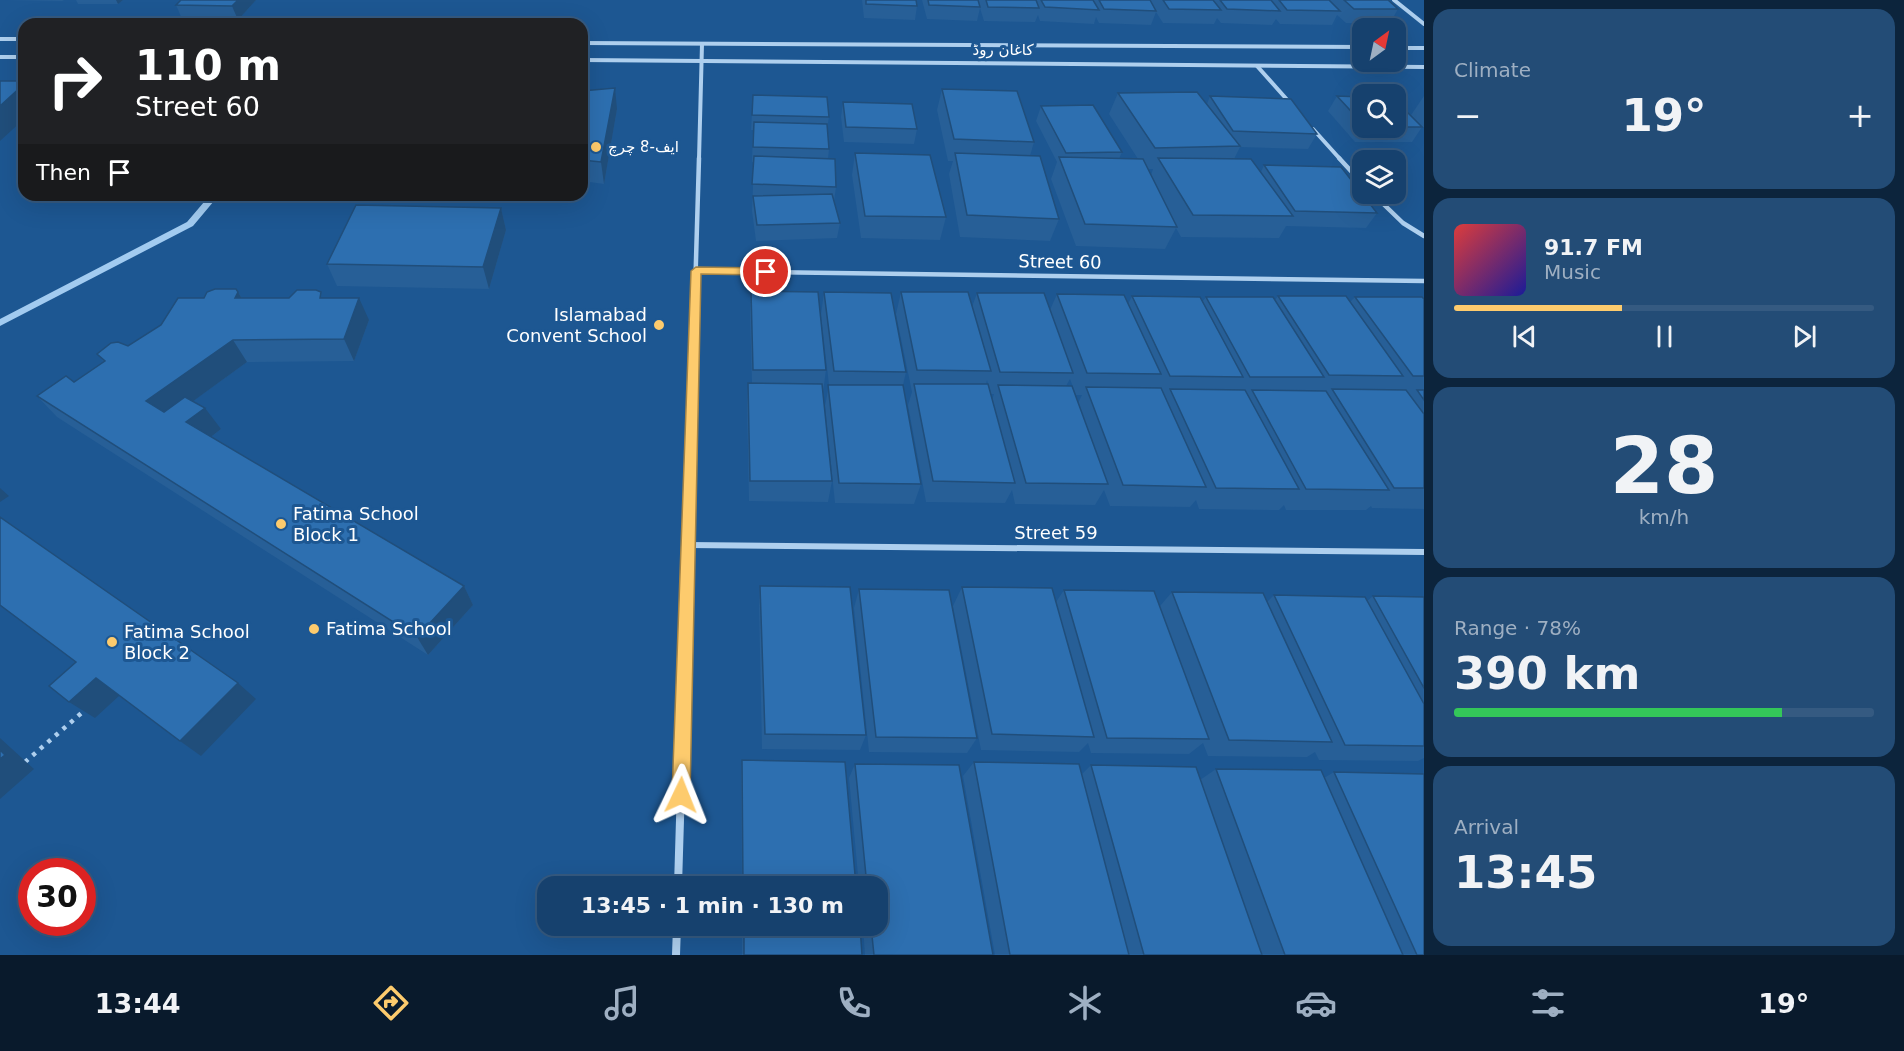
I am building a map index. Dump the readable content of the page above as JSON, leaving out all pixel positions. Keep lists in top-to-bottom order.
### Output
{
  "streets": {
    "street": ["کاغان روڈ", "Street 60", "Street 59"]
  },
  "places": [
    "ایف-8 چرچ",
    "Islamabad Convent School",
    "Fatima School Block 1",
    "Fatima School",
    "Fatima School Block 2"
  ],
  "north": "top right",
  "page": {
    "tile": [
      "Climate",
      ["28", "km/h"],
      ["Range · 78%", "390 km"],
      ["Arrival", "13:45"]
    ],
    "turn": ["110 m", "Street 60"],
    "heat": ["−", "19°", "+"],
    "then": "Then",
    "song": ["91.7 FM", "Music"],
    "limit": "30",
    "trip": "13:45 · 1 min · 130 m",
    "tabs": ["13:44", "19°"]
  }
}
